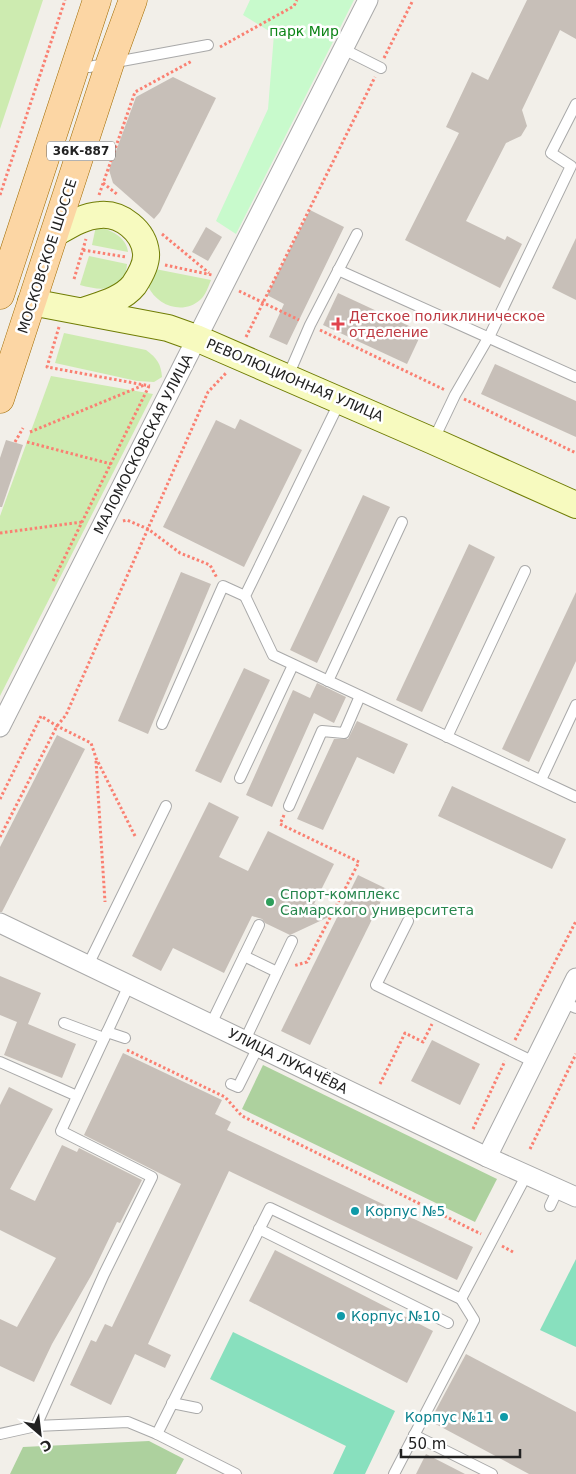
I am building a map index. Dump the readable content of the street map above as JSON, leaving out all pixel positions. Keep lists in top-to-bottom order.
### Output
{
  "streets": {
    "main road": ["36К-887", "МОСКОВСКОЕ ШОССЕ", "РЕВОЛЮЦИОННАЯ УЛИЦА"],
    "street": ["МАЛОМОСКОВСКАЯ УЛИЦА", "УЛИЦА ЛУКАЧЁВА"]
  },
  "crossings": [
    ["МОСКОВСКОЕ ШОССЕ", "РЕВОЛЮЦИОННАЯ УЛИЦА"],
    ["РЕВОЛЮЦИОННАЯ УЛИЦА", "МАЛОМОСКОВСКАЯ УЛИЦА"]
  ],
  "parks": ["парк Мир"],
  "places": {
    "health": ["Детское поликлиническое отделение"],
    "other": [
      "Спорт-комплекс Самарского университета",
      "Корпус №5",
      "Корпус №10",
      "Корпус №11"
    ]
  },
  "scale_bar": "50 m",
  "north": "bottom right"
}
